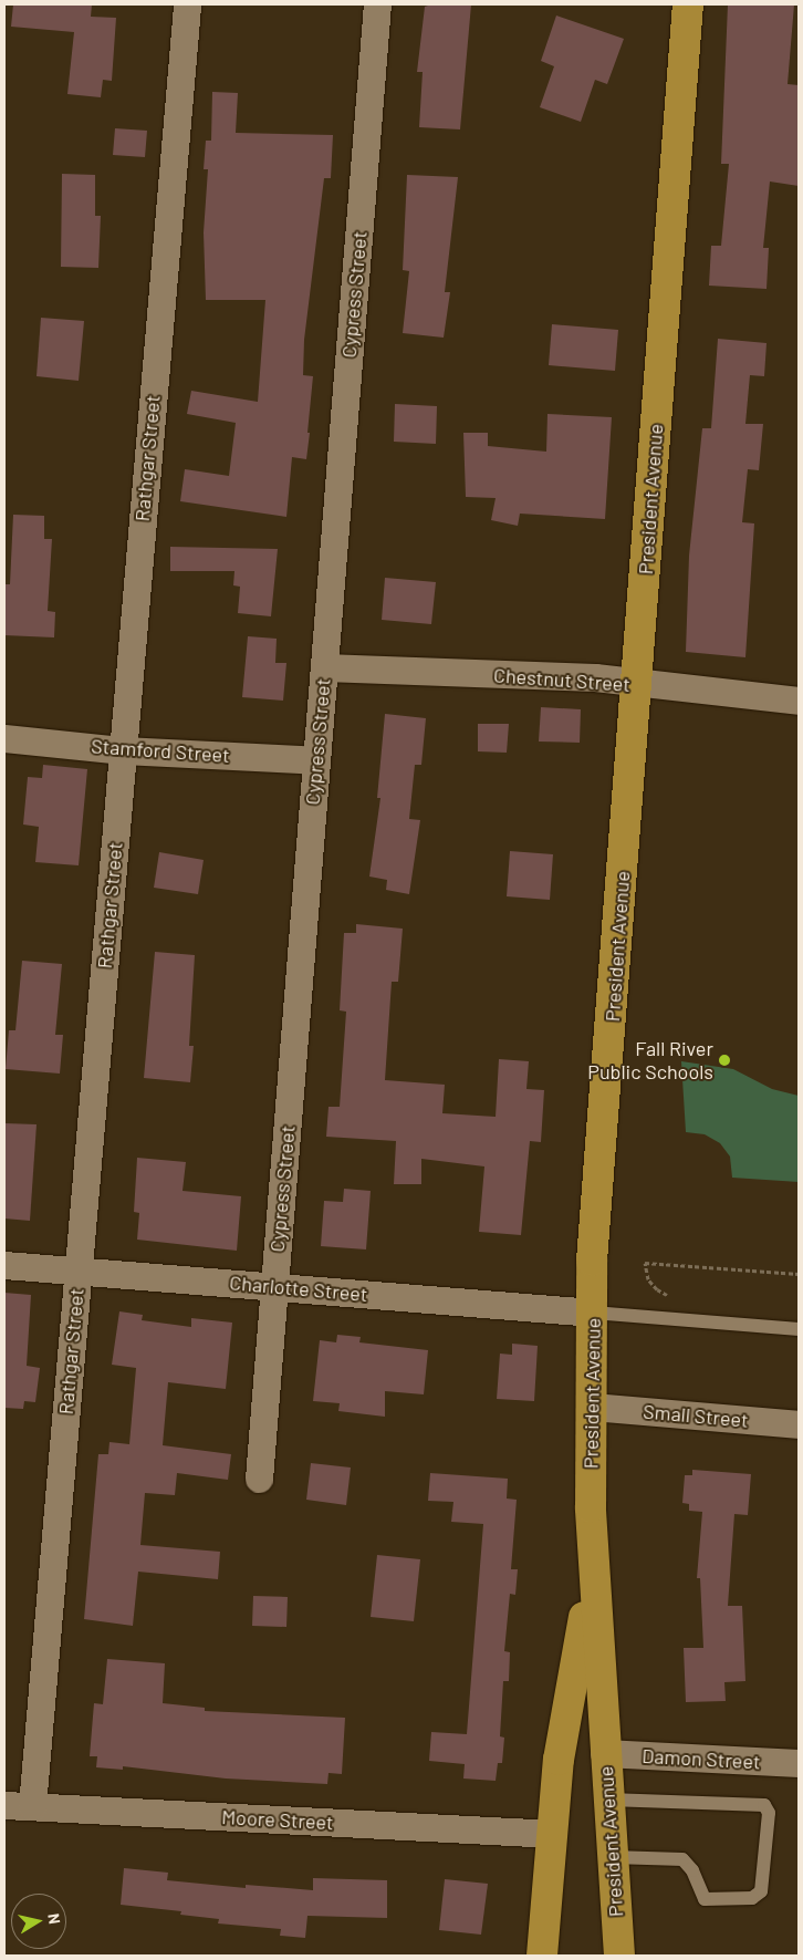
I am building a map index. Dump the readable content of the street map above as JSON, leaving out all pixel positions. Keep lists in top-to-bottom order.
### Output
{
  "streets": {
    "main road": ["President Avenue"],
    "street": [
      "Cypress Street",
      "Rathgar Street",
      "Chestnut Street",
      "Stamford Street",
      "Charlotte Street",
      "Small Street",
      "Damon Street",
      "Moore Street"
    ]
  },
  "crossings": [
    ["Cypress Street", "Chestnut Street"],
    ["Cypress Street", "Stamford Street"],
    ["Cypress Street", "Charlotte Street"],
    ["Rathgar Street", "Stamford Street"],
    ["Rathgar Street", "Charlotte Street"],
    ["Rathgar Street", "Moore Street"],
    ["President Avenue", "Chestnut Street"],
    ["President Avenue", "Charlotte Street"],
    ["President Avenue", "Small Street"],
    ["President Avenue", "Damon Street"]
  ],
  "places": ["Fall River Public Schools"],
  "north": "right"
}
